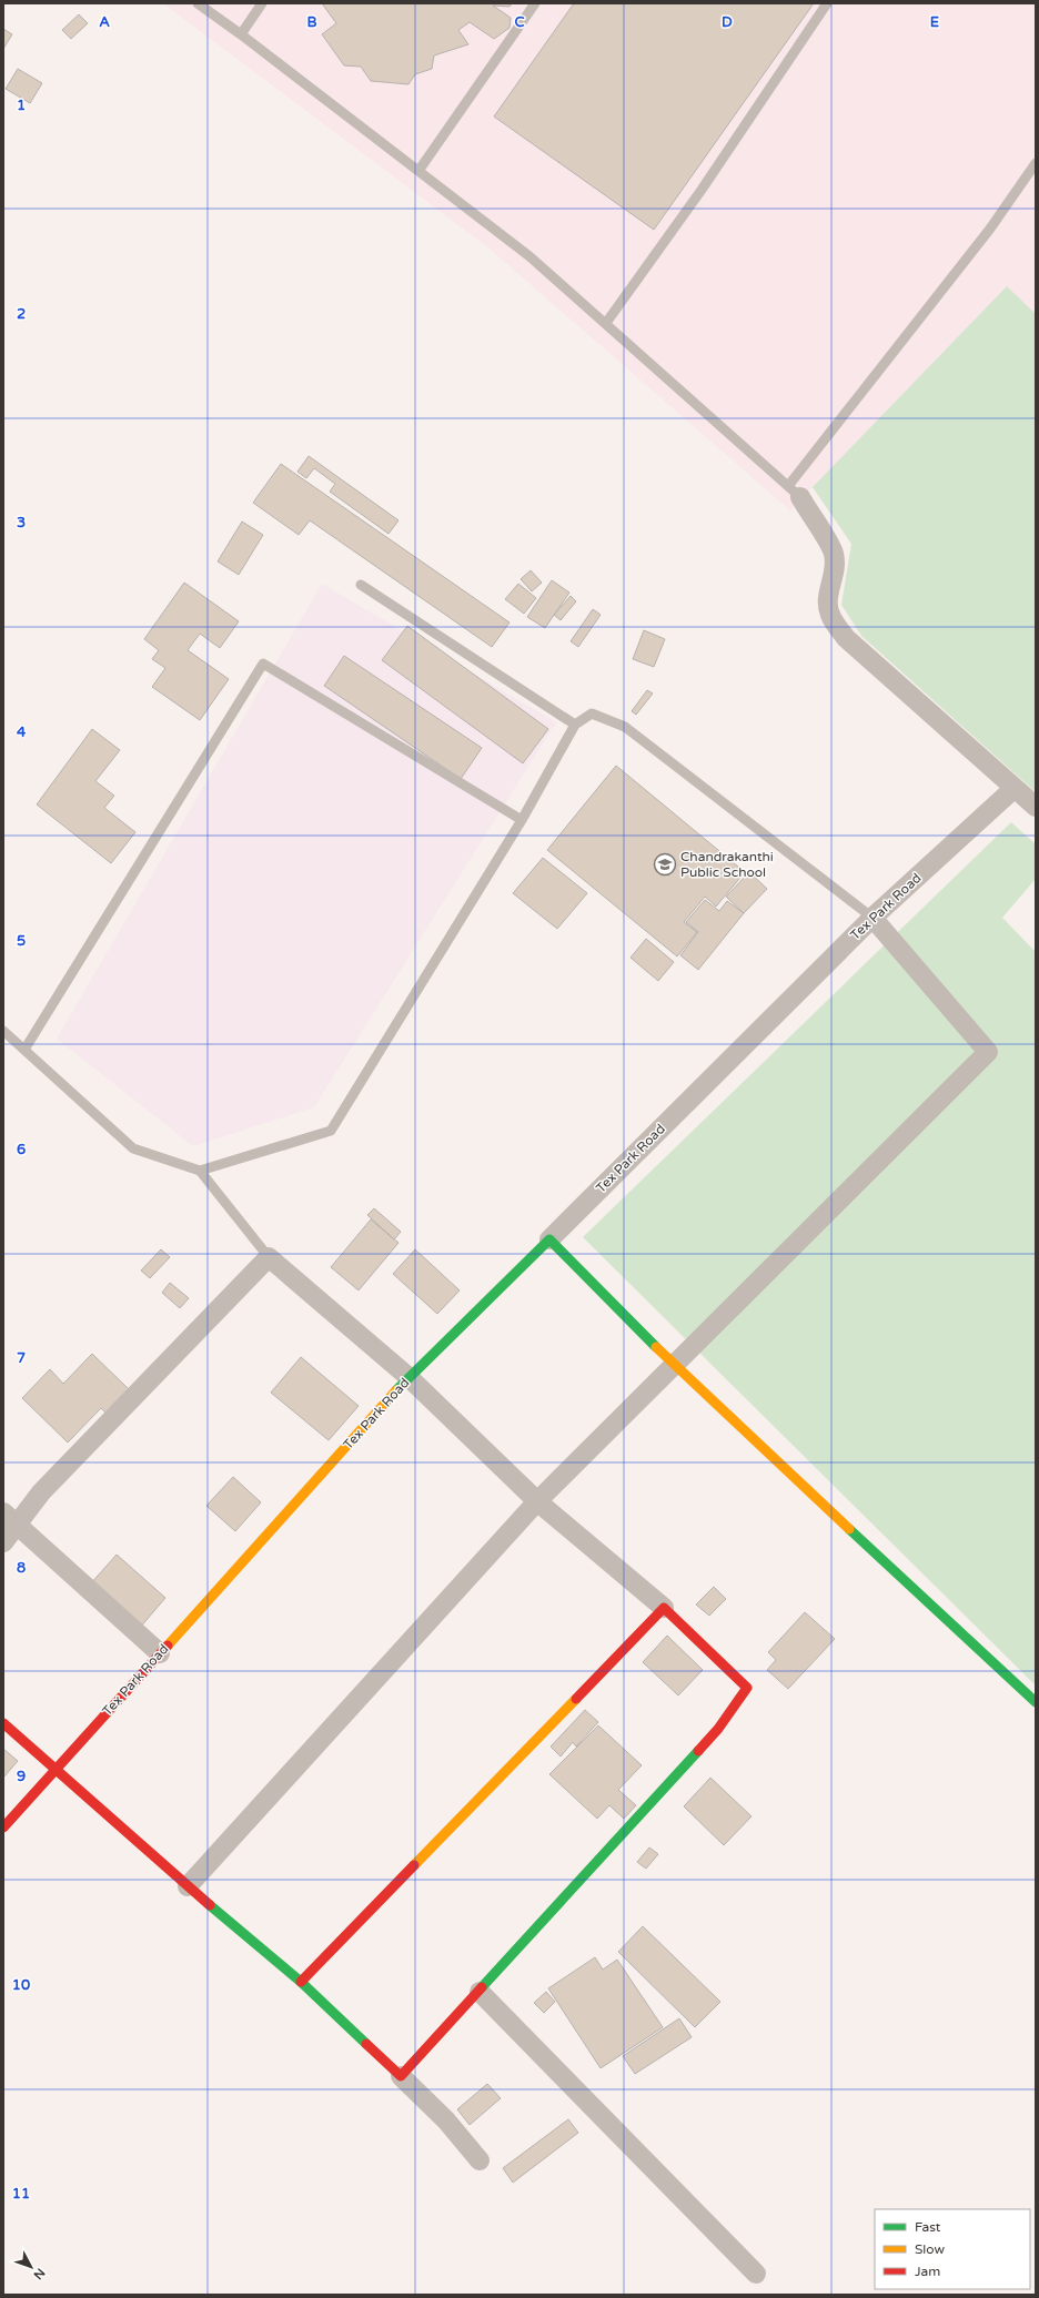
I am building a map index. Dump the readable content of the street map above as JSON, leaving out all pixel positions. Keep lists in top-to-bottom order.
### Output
{
  "streets": {
    "street": ["Tex Park Road"]
  },
  "places": {
    "school or university": ["Chandrakanthi Public School"]
  },
  "legend": ["Fast", "Slow", "Jam"],
  "north": "bottom right",
  "grid": {
    "columns": [
      "A",
      "B",
      "C",
      "D",
      "E"
    ],
    "rows": [
      "1",
      "2",
      "3",
      "4",
      "5",
      "6",
      "7",
      "8",
      "9",
      "10",
      "11"
    ]
  }
}
